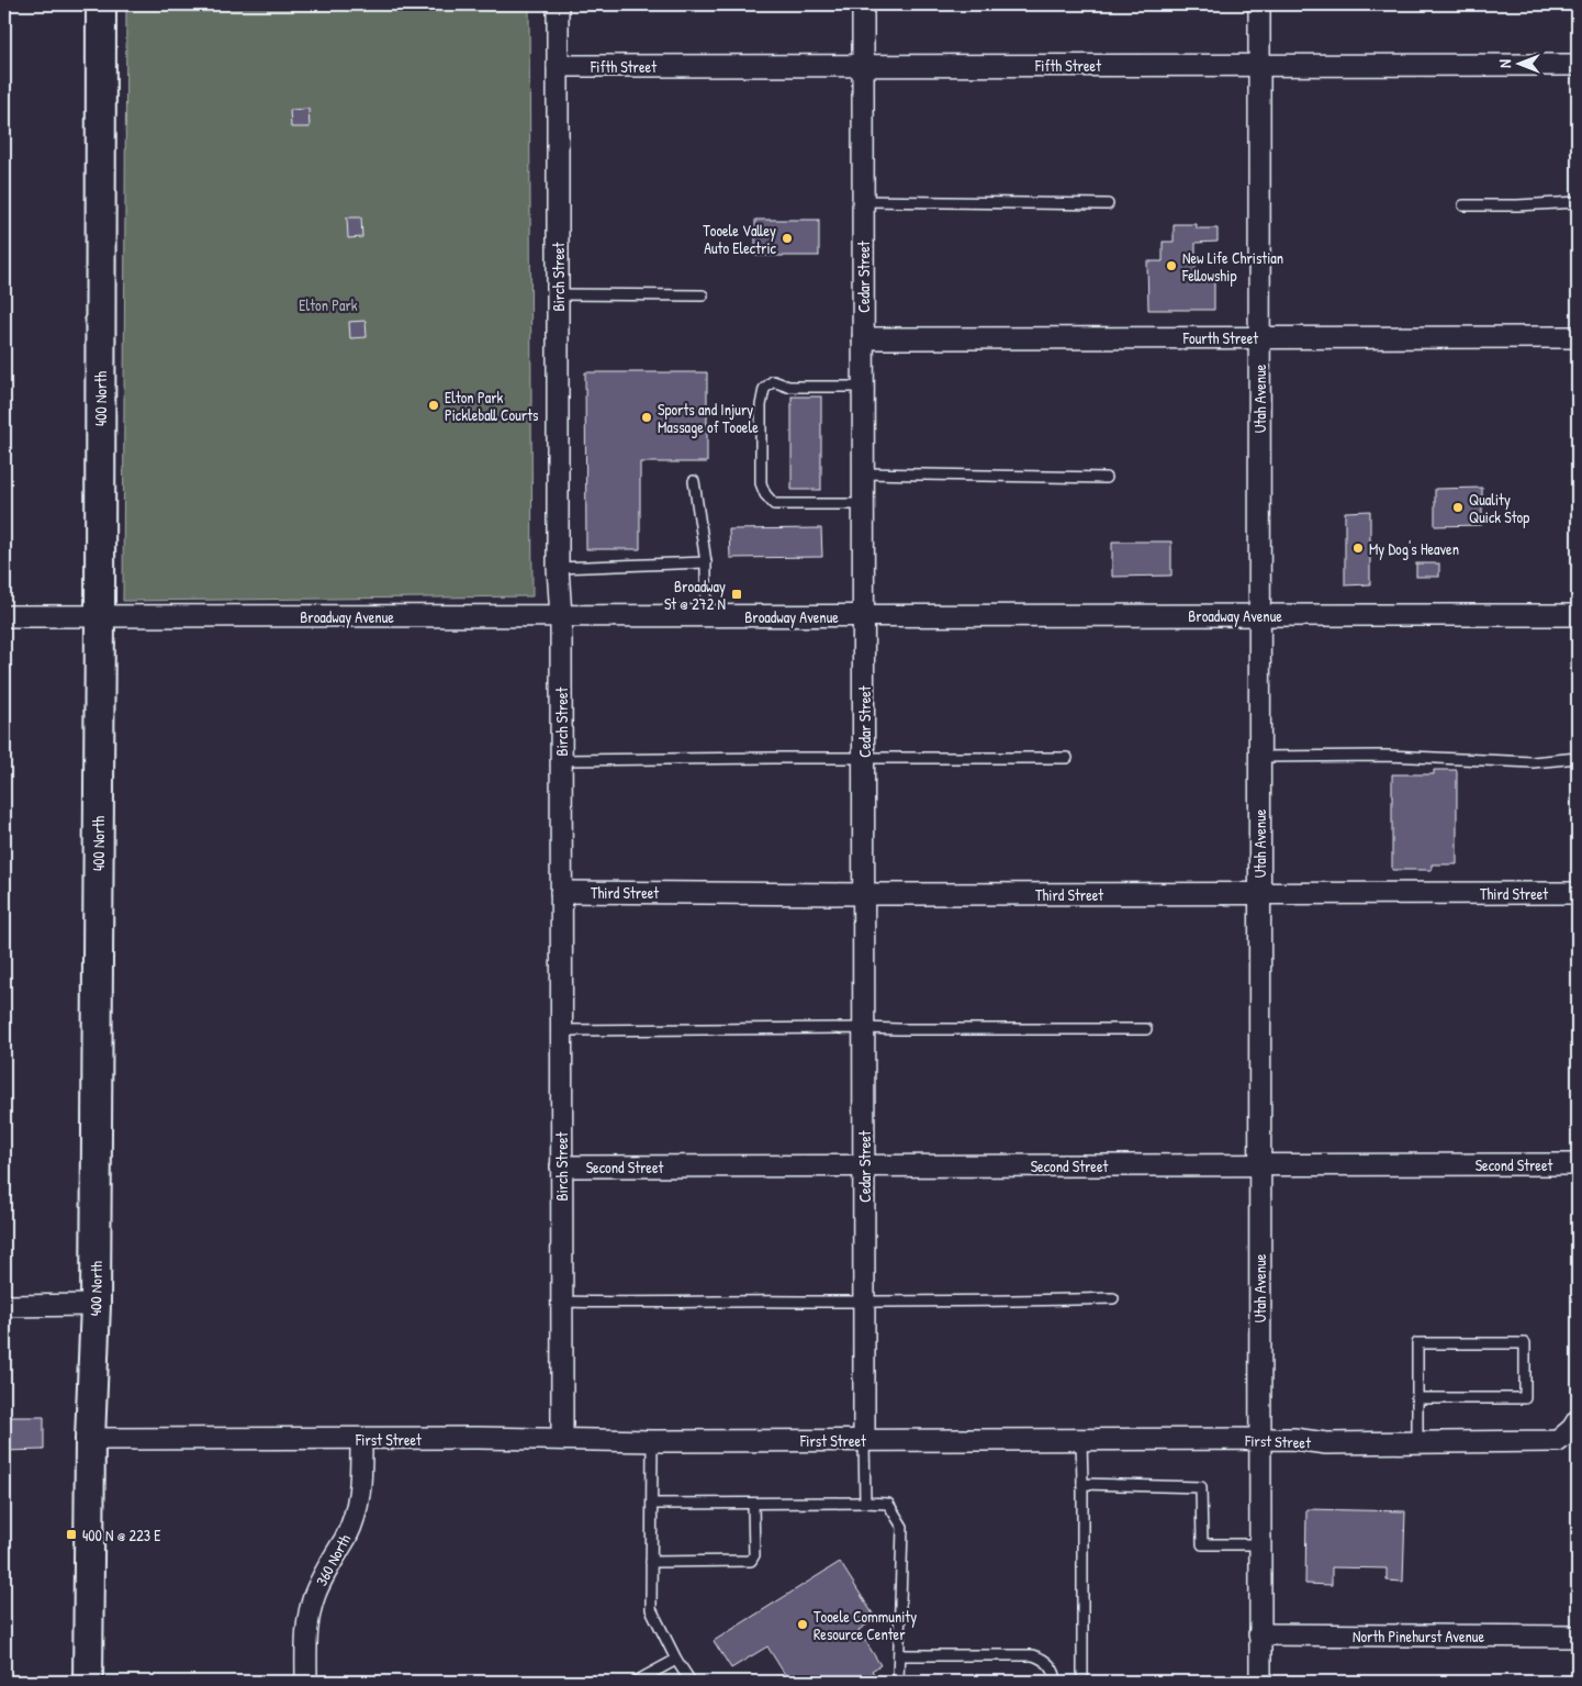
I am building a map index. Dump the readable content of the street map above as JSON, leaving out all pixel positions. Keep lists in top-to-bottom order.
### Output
{
  "streets": {
    "street": [
      "Fifth Street",
      "Birch Street",
      "Cedar Street",
      "Fourth Street",
      "400 North",
      "Utah Avenue",
      "Broadway Avenue",
      "Third Street",
      "Second Street",
      "First Street",
      "360 North",
      "North Pinehurst Avenue"
    ]
  },
  "crossings": [
    ["Fifth Street", "Birch Street"],
    ["Fifth Street", "Cedar Street"],
    ["Fifth Street", "Utah Avenue"],
    ["Birch Street", "Broadway Avenue"],
    ["Birch Street", "Third Street"],
    ["Birch Street", "Second Street"],
    ["Birch Street", "First Street"],
    ["Cedar Street", "Fourth Street"],
    ["Cedar Street", "Broadway Avenue"],
    ["Cedar Street", "Third Street"],
    ["Cedar Street", "Second Street"],
    ["Cedar Street", "First Street"],
    ["Fourth Street", "Utah Avenue"],
    ["400 North", "Broadway Avenue"],
    ["400 North", "First Street"],
    ["Utah Avenue", "Broadway Avenue"],
    ["Utah Avenue", "Third Street"],
    ["Utah Avenue", "Second Street"],
    ["Utah Avenue", "First Street"],
    ["Utah Avenue", "North Pinehurst Avenue"],
    ["First Street", "360 North"]
  ],
  "parks": ["Elton Park"],
  "places": {
    "other": [
      "Tooele Valley Auto Electric",
      "New Life Christian Fellowship",
      "Elton Park Pickleball Courts",
      "Sports and Injury Massage of Tooele",
      "Quality Quick Stop",
      "My Dog's Heaven",
      "Tooele Community Resource Center"
    ],
    "transit": ["Broadway St @ 272 N", "400 N @ 223 E"]
  },
  "north": "left"
}
